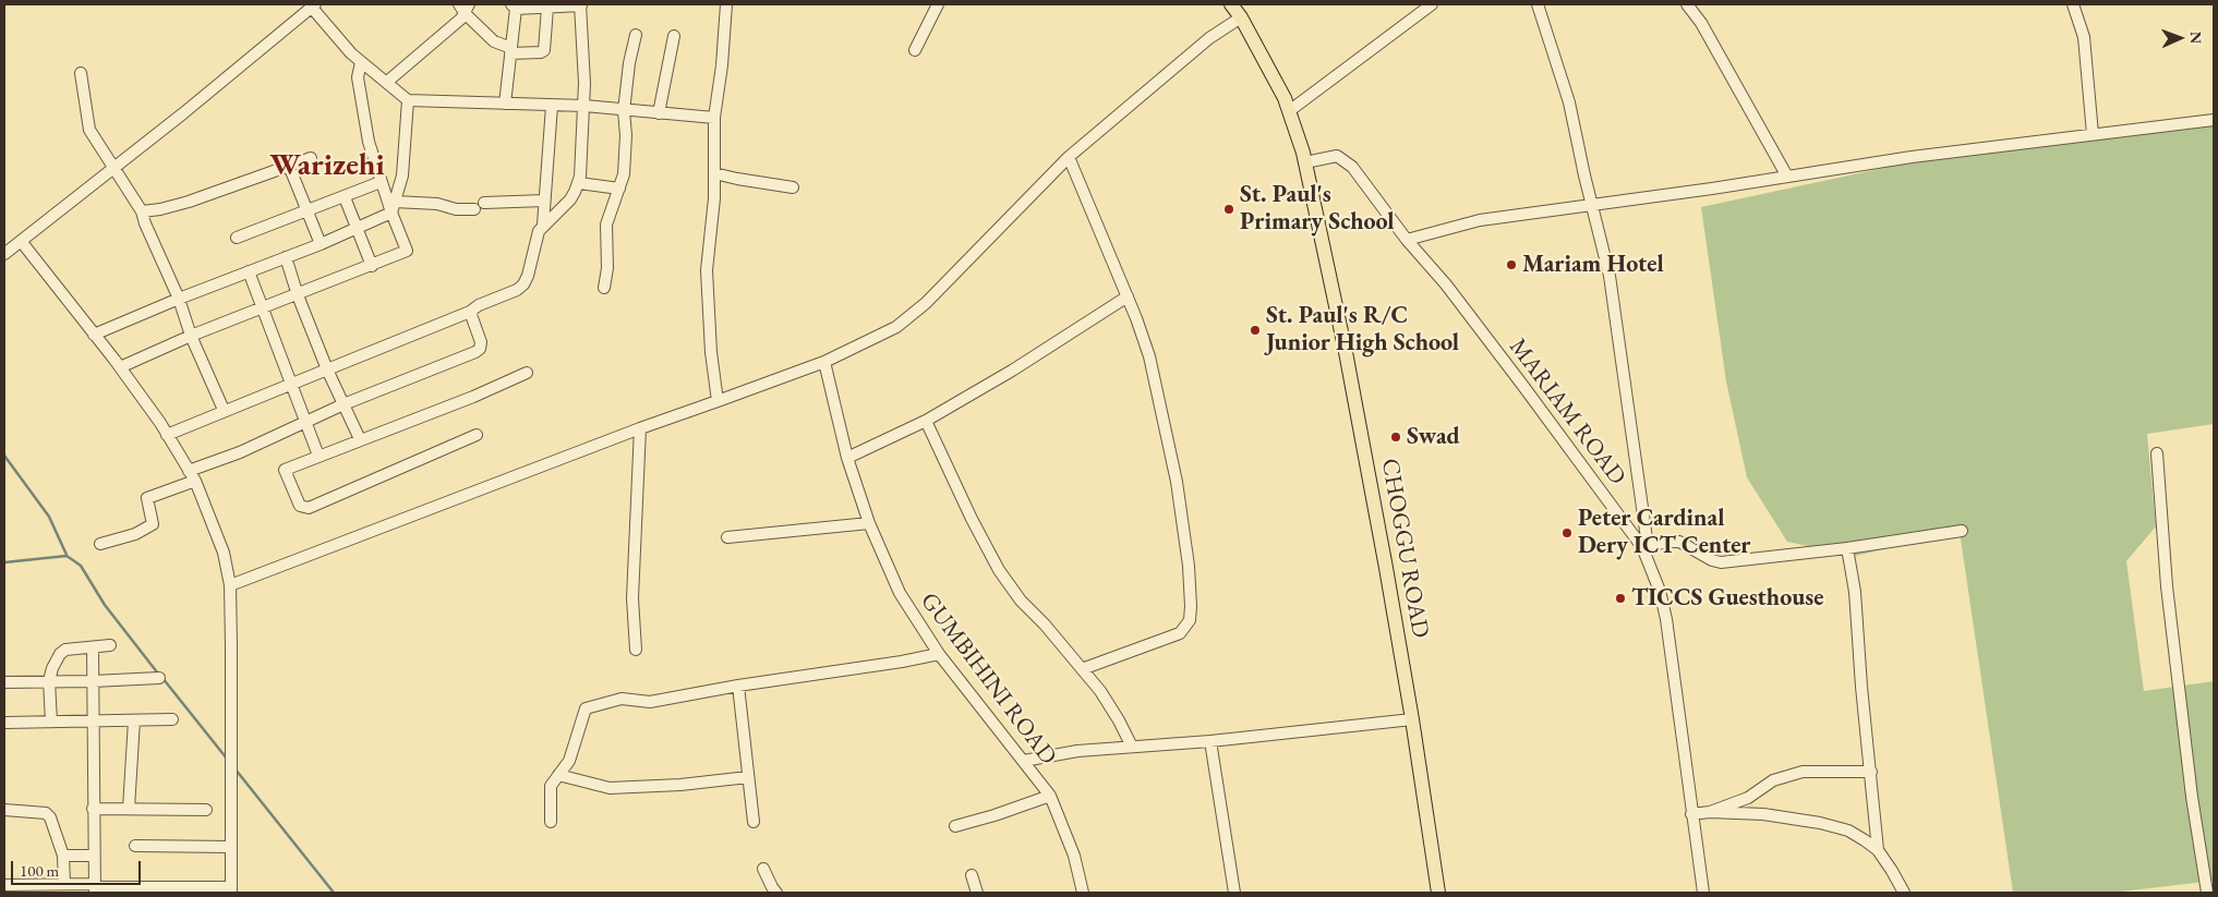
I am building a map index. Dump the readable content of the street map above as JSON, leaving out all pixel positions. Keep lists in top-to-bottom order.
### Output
{
  "streets": {
    "main road": ["CHOGGU ROAD"],
    "street": ["MARIAM ROAD", "GUMBIHINI ROAD"]
  },
  "crossings": [
    ["MARIAM ROAD", "CHOGGU ROAD"]
  ],
  "districts": ["Warizehi"],
  "places": [
    "St. Paul's Primary School",
    "Mariam Hotel",
    "St. Paul's R/C Junior High School",
    "Swad",
    "Peter Cardinal Dery ICT Center",
    "TICCS Guesthouse"
  ],
  "scale_bar": "100 m",
  "north": "right"
}
